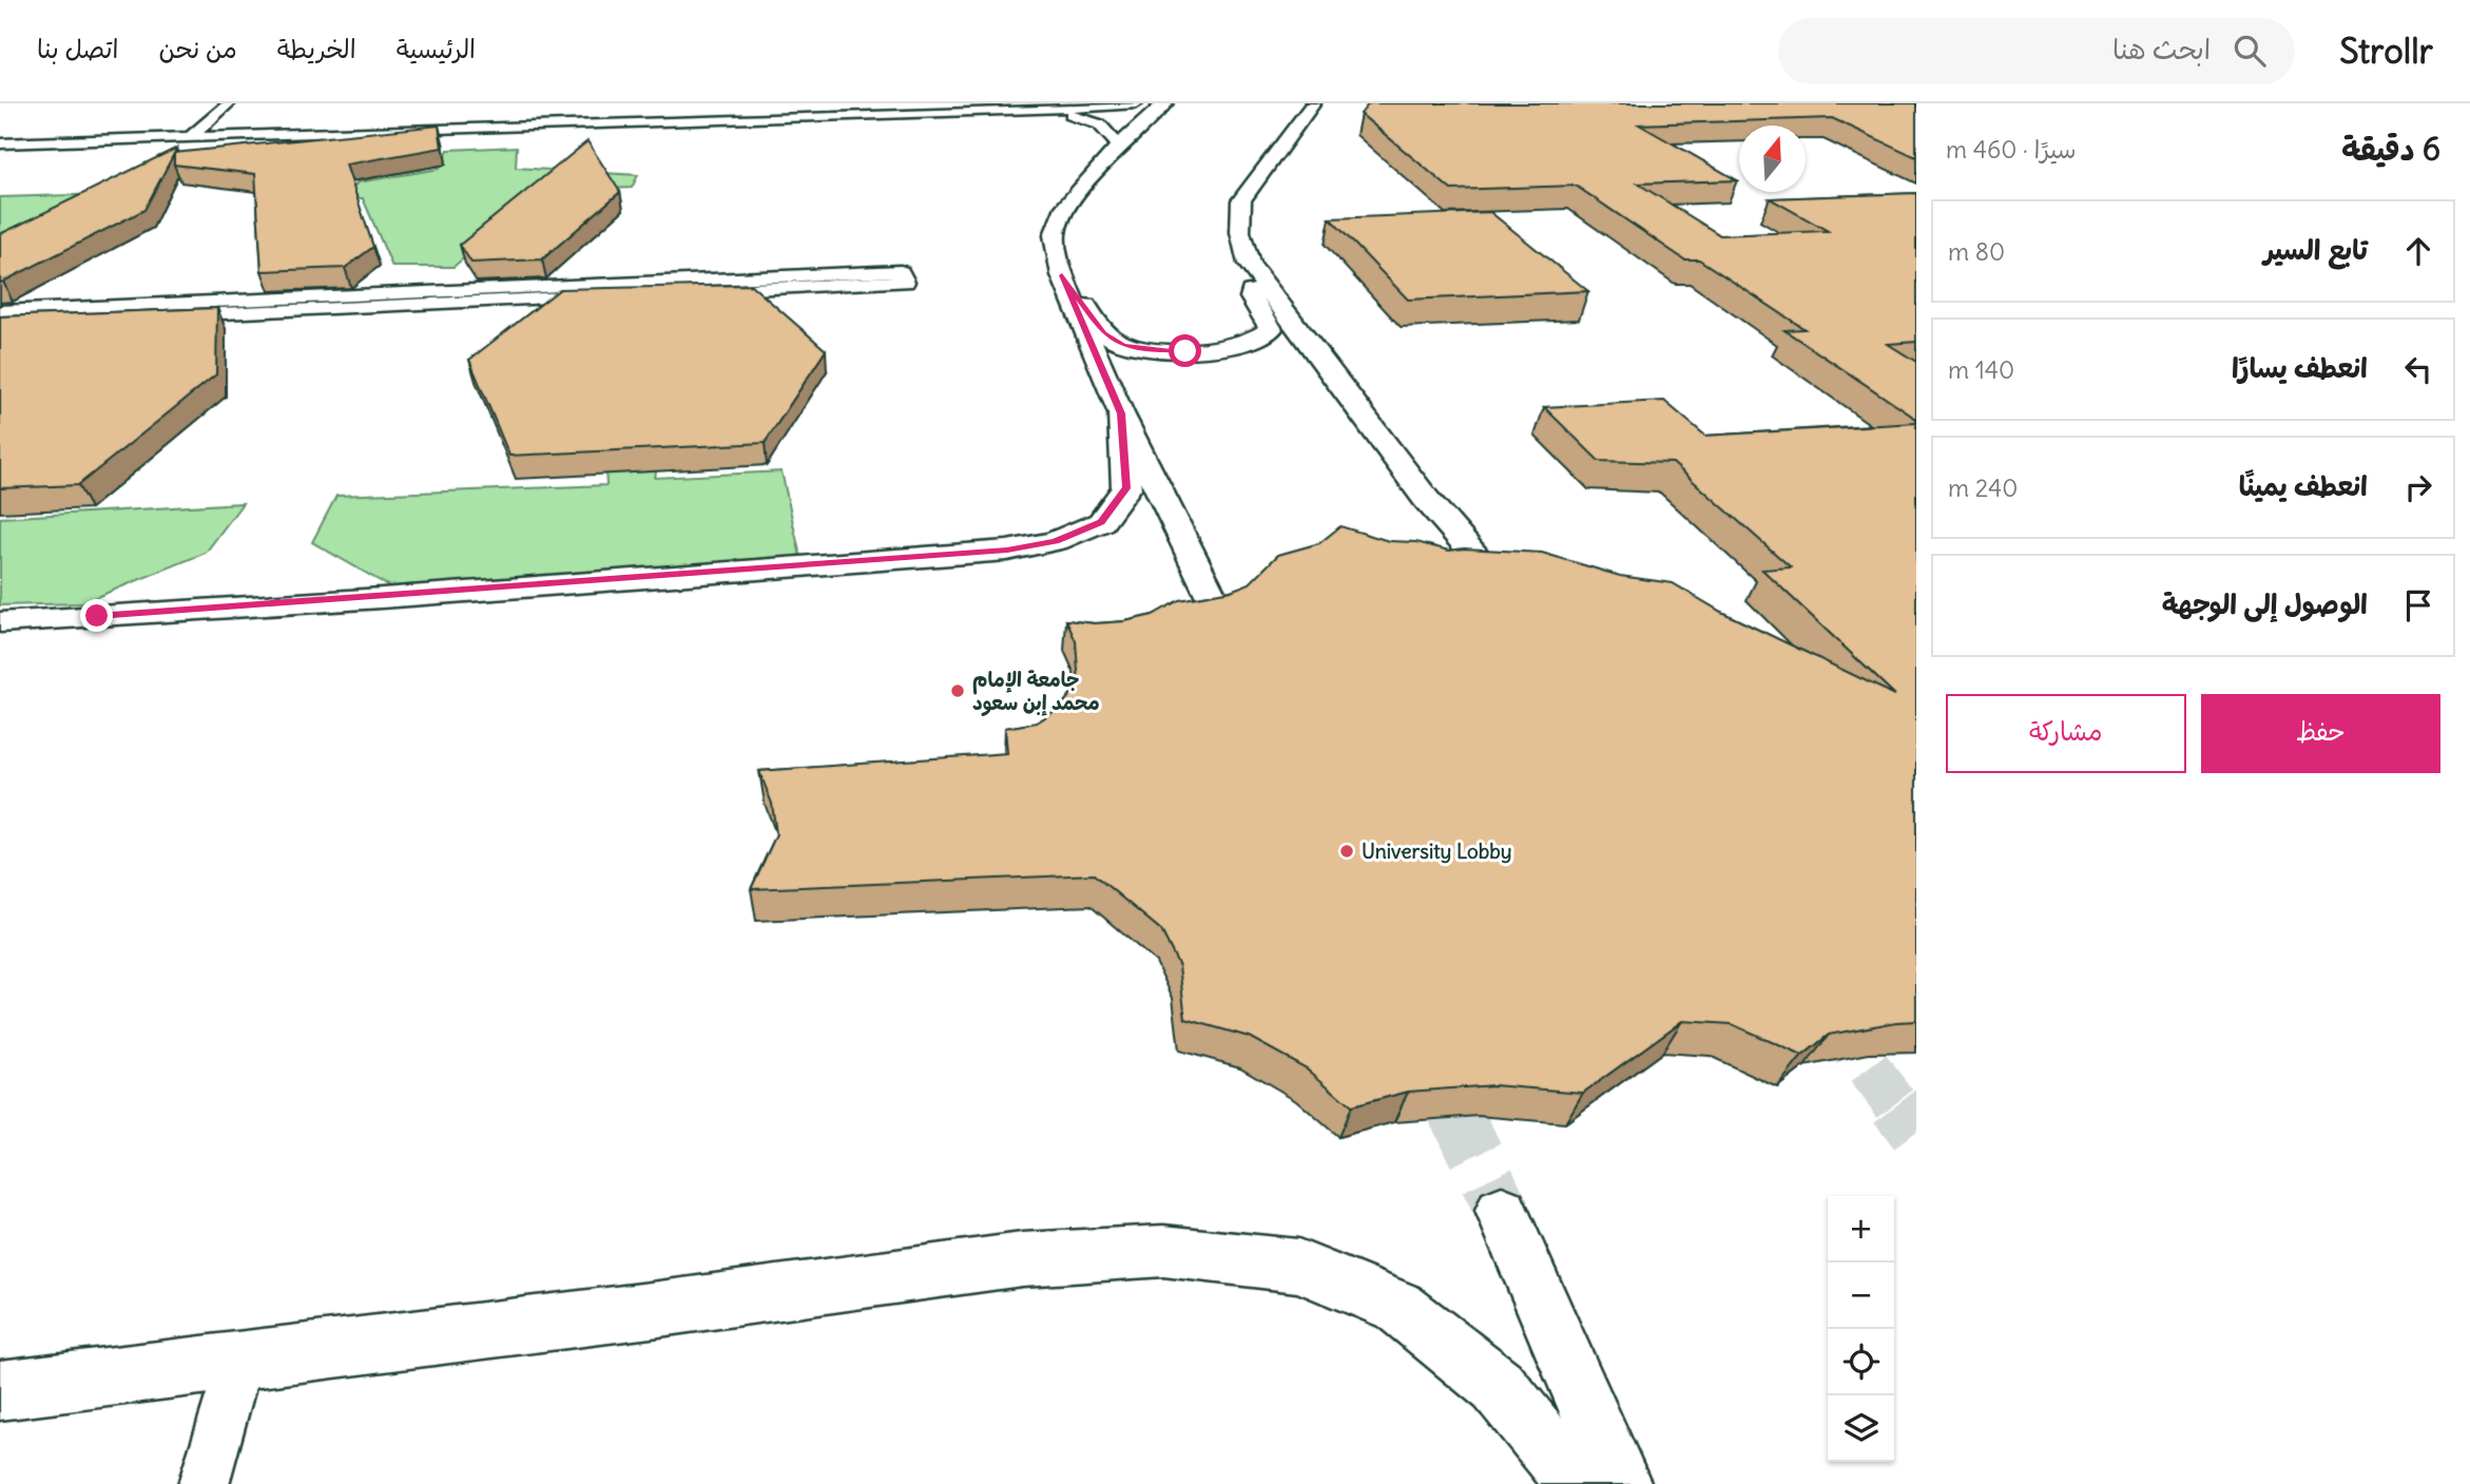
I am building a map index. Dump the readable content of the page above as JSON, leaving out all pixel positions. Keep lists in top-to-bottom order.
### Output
{
  "places": ["جامعة الإمام محمد إبن سعود", "University Lobby"],
  "north": "top",
  "page": {
    "header": "Strollr",
    "search": "ابحث هنا",
    "nav": [
      "الرئيسية",
      "الخريطة",
      "من نحن",
      "اتصل بنا"
    ],
    "heading": ["6 دقيقة", "سيرًا · 460 m"],
    "list": [
      ["تابع السير", "80 m"],
      ["انعطف يسارًا", "140 m"],
      ["انعطف يمينًا", "240 m"],
      "الوصول إلى الوجهة"
    ],
    "buttons": ["حفظ", "مشاركة"],
    "map_buttons": ["+", "−"]
  }
}
